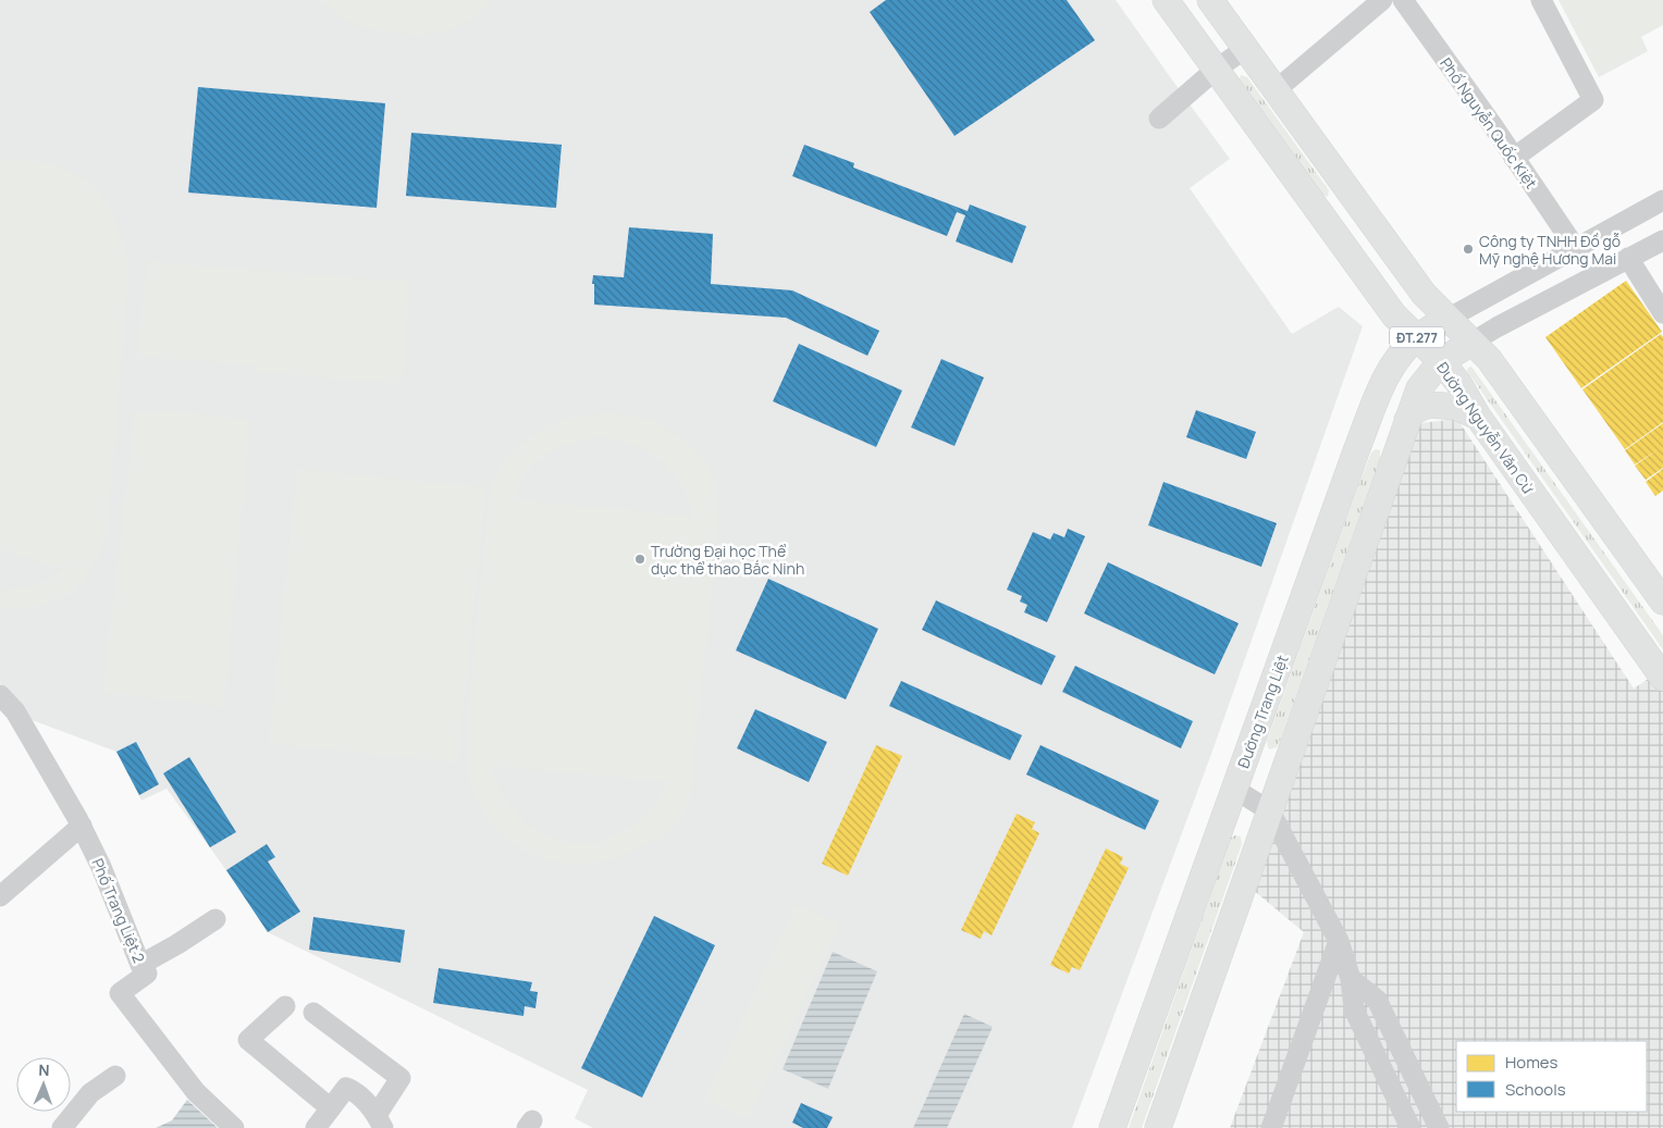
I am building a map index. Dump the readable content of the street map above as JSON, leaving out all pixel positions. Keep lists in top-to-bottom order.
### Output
{
  "streets": {
    "main road": ["ĐT.277", "Đường Nguyễn Văn Cừ", "Đường Trang Liệt"],
    "street": ["Phố Nguyễn Quốc Kiệt", "Phố Trang Liệt 2"]
  },
  "crossings": [
    ["ĐT.277", "Đường Trang Liệt"],
    ["Đường Nguyễn Văn Cừ", "Đường Trang Liệt"]
  ],
  "places": ["Công ty TNHH Đồ gỗ Mỹ nghệ Hương Mai", "Trường Đại học Thể dục thể thao Bắc Ninh"],
  "legend": ["Homes", "Schools"],
  "north": "top"
}
